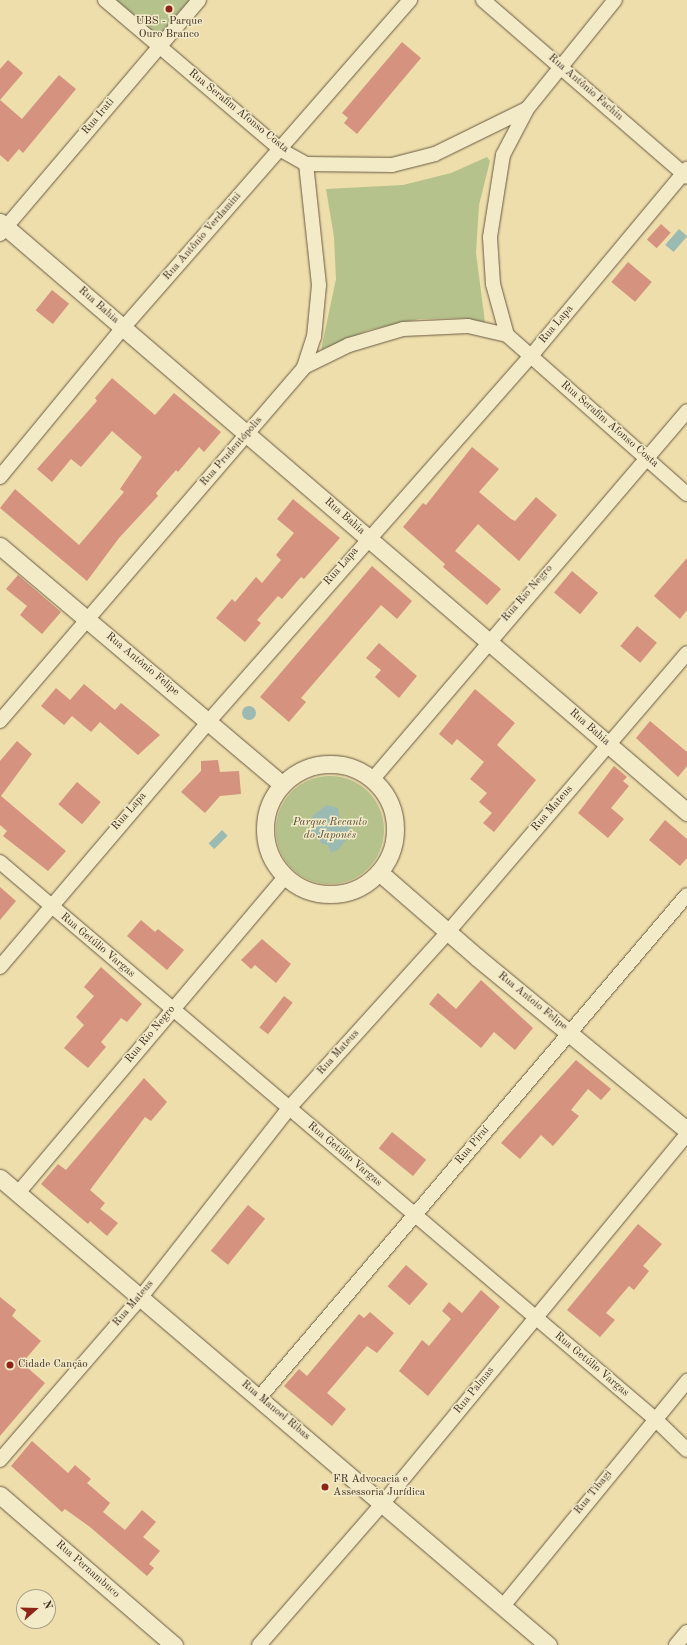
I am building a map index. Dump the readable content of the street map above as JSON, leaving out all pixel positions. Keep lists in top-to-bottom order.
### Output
{
  "streets": {
    "street": [
      "Rua Antônio Fachin",
      "Rua Serafim Afonso Costa",
      "Rua Irati",
      "Rua Antônio Verdamini",
      "Rua Bahia",
      "Rua Lapa",
      "Rua Prudentópolis",
      "Rua Rio Negro",
      "Rua Antônio Felipe",
      "Rua Mateus",
      "Rua Getúlio Vargas",
      "Rua Antoio Felipe",
      "Rua Piraí",
      "Rua Palmas",
      "Rua Manoel Ribas",
      "Rua Tibagi",
      "Rua Pernambuco"
    ]
  },
  "crossings": [
    ["Rua Antônio Fachin", "Rua Lapa"],
    ["Rua Serafim Afonso Costa", "Rua Irati"],
    ["Rua Serafim Afonso Costa", "Rua Antônio Verdamini"],
    ["Rua Serafim Afonso Costa", "Rua Lapa"],
    ["Rua Serafim Afonso Costa", "Rua Prudentópolis"],
    ["Rua Serafim Afonso Costa", "Rua Rio Negro"],
    ["Rua Irati", "Rua Bahia"],
    ["Rua Antônio Verdamini", "Rua Bahia"],
    ["Rua Bahia", "Rua Lapa"],
    ["Rua Bahia", "Rua Prudentópolis"],
    ["Rua Bahia", "Rua Rio Negro"],
    ["Rua Bahia", "Rua Mateus"],
    ["Rua Lapa", "Rua Prudentópolis"],
    ["Rua Lapa", "Rua Antônio Felipe"],
    ["Rua Lapa", "Rua Getúlio Vargas"],
    ["Rua Prudentópolis", "Rua Antônio Felipe"],
    ["Rua Rio Negro", "Rua Antônio Felipe"],
    ["Rua Rio Negro", "Rua Getúlio Vargas"],
    ["Rua Rio Negro", "Rua Antoio Felipe"],
    ["Rua Rio Negro", "Rua Manoel Ribas"],
    ["Rua Antônio Felipe", "Rua Antoio Felipe"],
    ["Rua Mateus", "Rua Getúlio Vargas"],
    ["Rua Mateus", "Rua Antoio Felipe"],
    ["Rua Mateus", "Rua Manoel Ribas"],
    ["Rua Getúlio Vargas", "Rua Piraí"],
    ["Rua Getúlio Vargas", "Rua Palmas"],
    ["Rua Getúlio Vargas", "Rua Tibagi"],
    ["Rua Antoio Felipe", "Rua Piraí"],
    ["Rua Piraí", "Rua Manoel Ribas"],
    ["Rua Palmas", "Rua Manoel Ribas"],
    ["Rua Manoel Ribas", "Rua Tibagi"]
  ],
  "parks": ["Parque Recanto do Japonês"],
  "places": ["UBS - Parque Ouro Branco", "Cidade Canção", "FR Advocacia e Assessoria Jurídica"],
  "north": "right"
}
